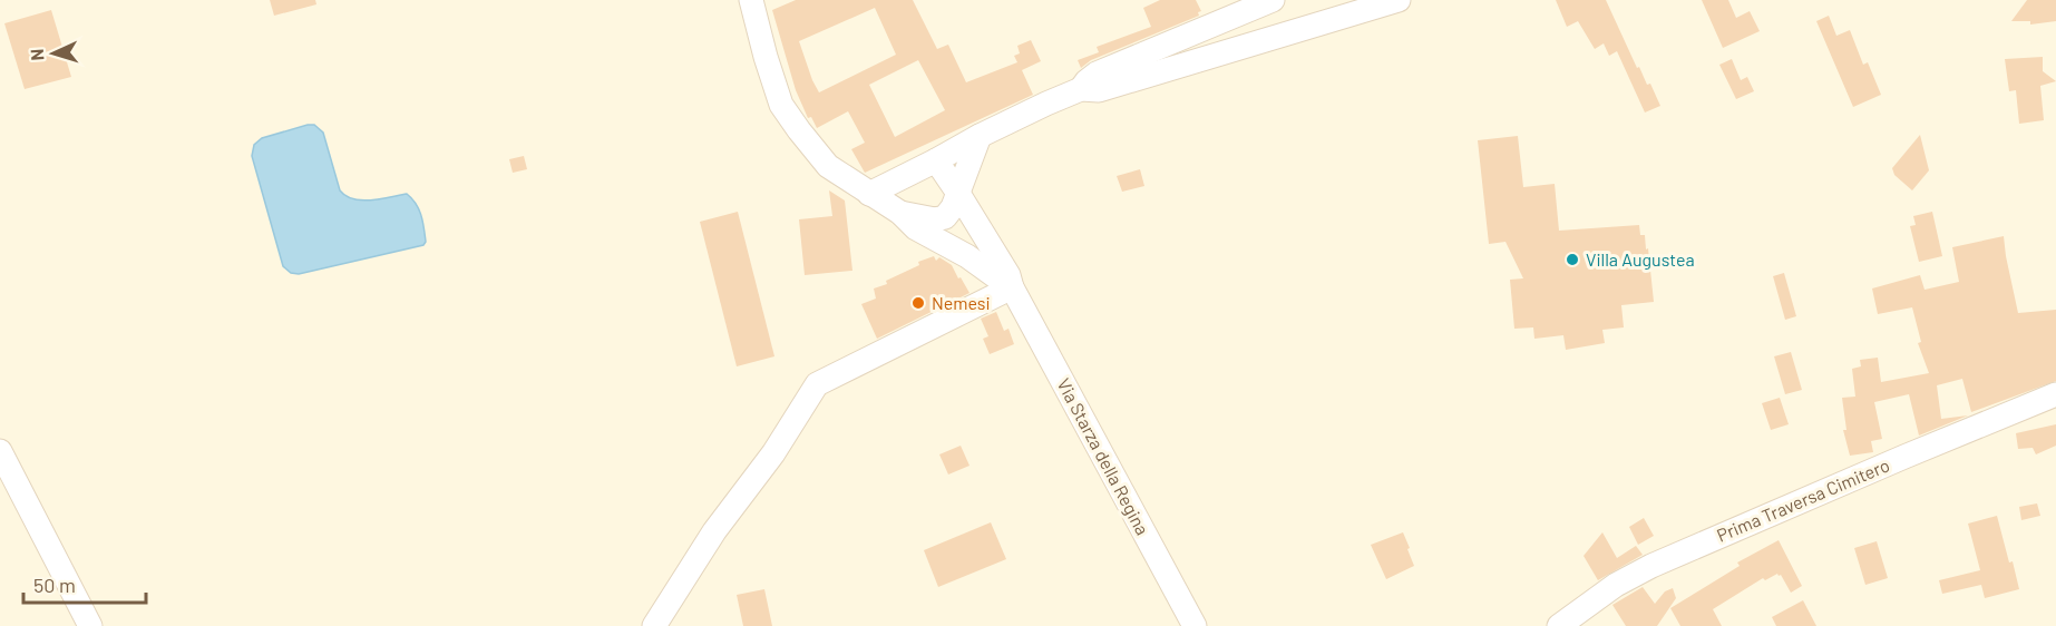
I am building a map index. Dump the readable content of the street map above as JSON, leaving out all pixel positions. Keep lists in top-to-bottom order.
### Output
{
  "streets": {
    "street": ["Via Starza della Regina", "Prima Traversa Cimitero"]
  },
  "places": ["Villa Augustea", "Nemesi"],
  "scale_bar": "50 m",
  "north": "left"
}
